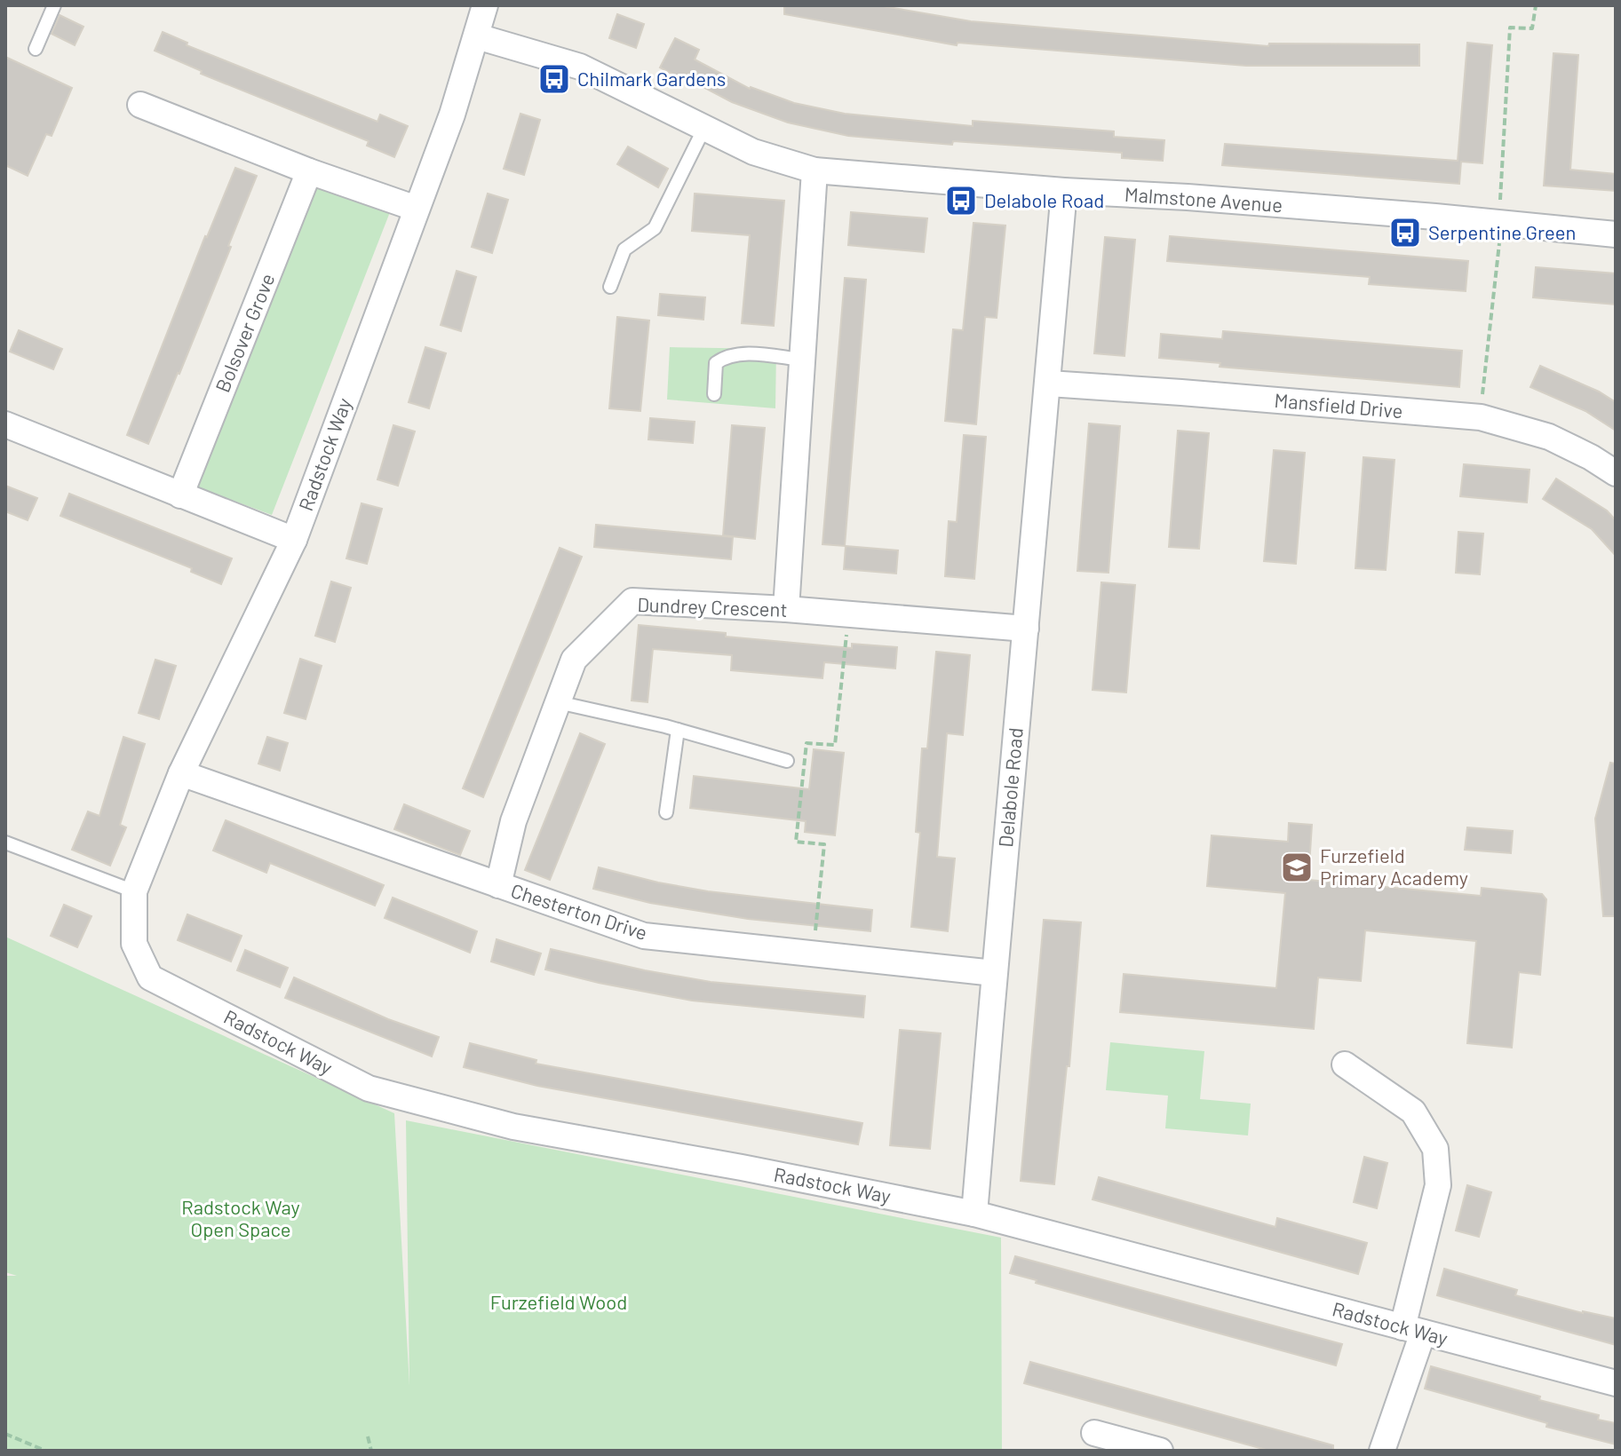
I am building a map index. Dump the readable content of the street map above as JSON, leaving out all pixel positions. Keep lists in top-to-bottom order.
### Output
{
  "streets": {
    "street": [
      "Malmstone Avenue",
      "Bolsover Grove",
      "Mansfield Drive",
      "Radstock Way",
      "Dundrey Crescent",
      "Delabole Road",
      "Chesterton Drive"
    ]
  },
  "crossings": [
    ["Malmstone Avenue", "Radstock Way"],
    ["Malmstone Avenue", "Delabole Road"],
    ["Mansfield Drive", "Delabole Road"],
    ["Radstock Way", "Delabole Road"],
    ["Radstock Way", "Chesterton Drive"],
    ["Dundrey Crescent", "Delabole Road"],
    ["Dundrey Crescent", "Chesterton Drive"],
    ["Delabole Road", "Chesterton Drive"]
  ],
  "parks": ["Radstock Way Open Space", "Furzefield Wood"],
  "places": {
    "bus stop": ["Chilmark Gardens", "Delabole Road", "Serpentine Green"],
    "school or university": ["Furzefield Primary Academy"]
  }
}
